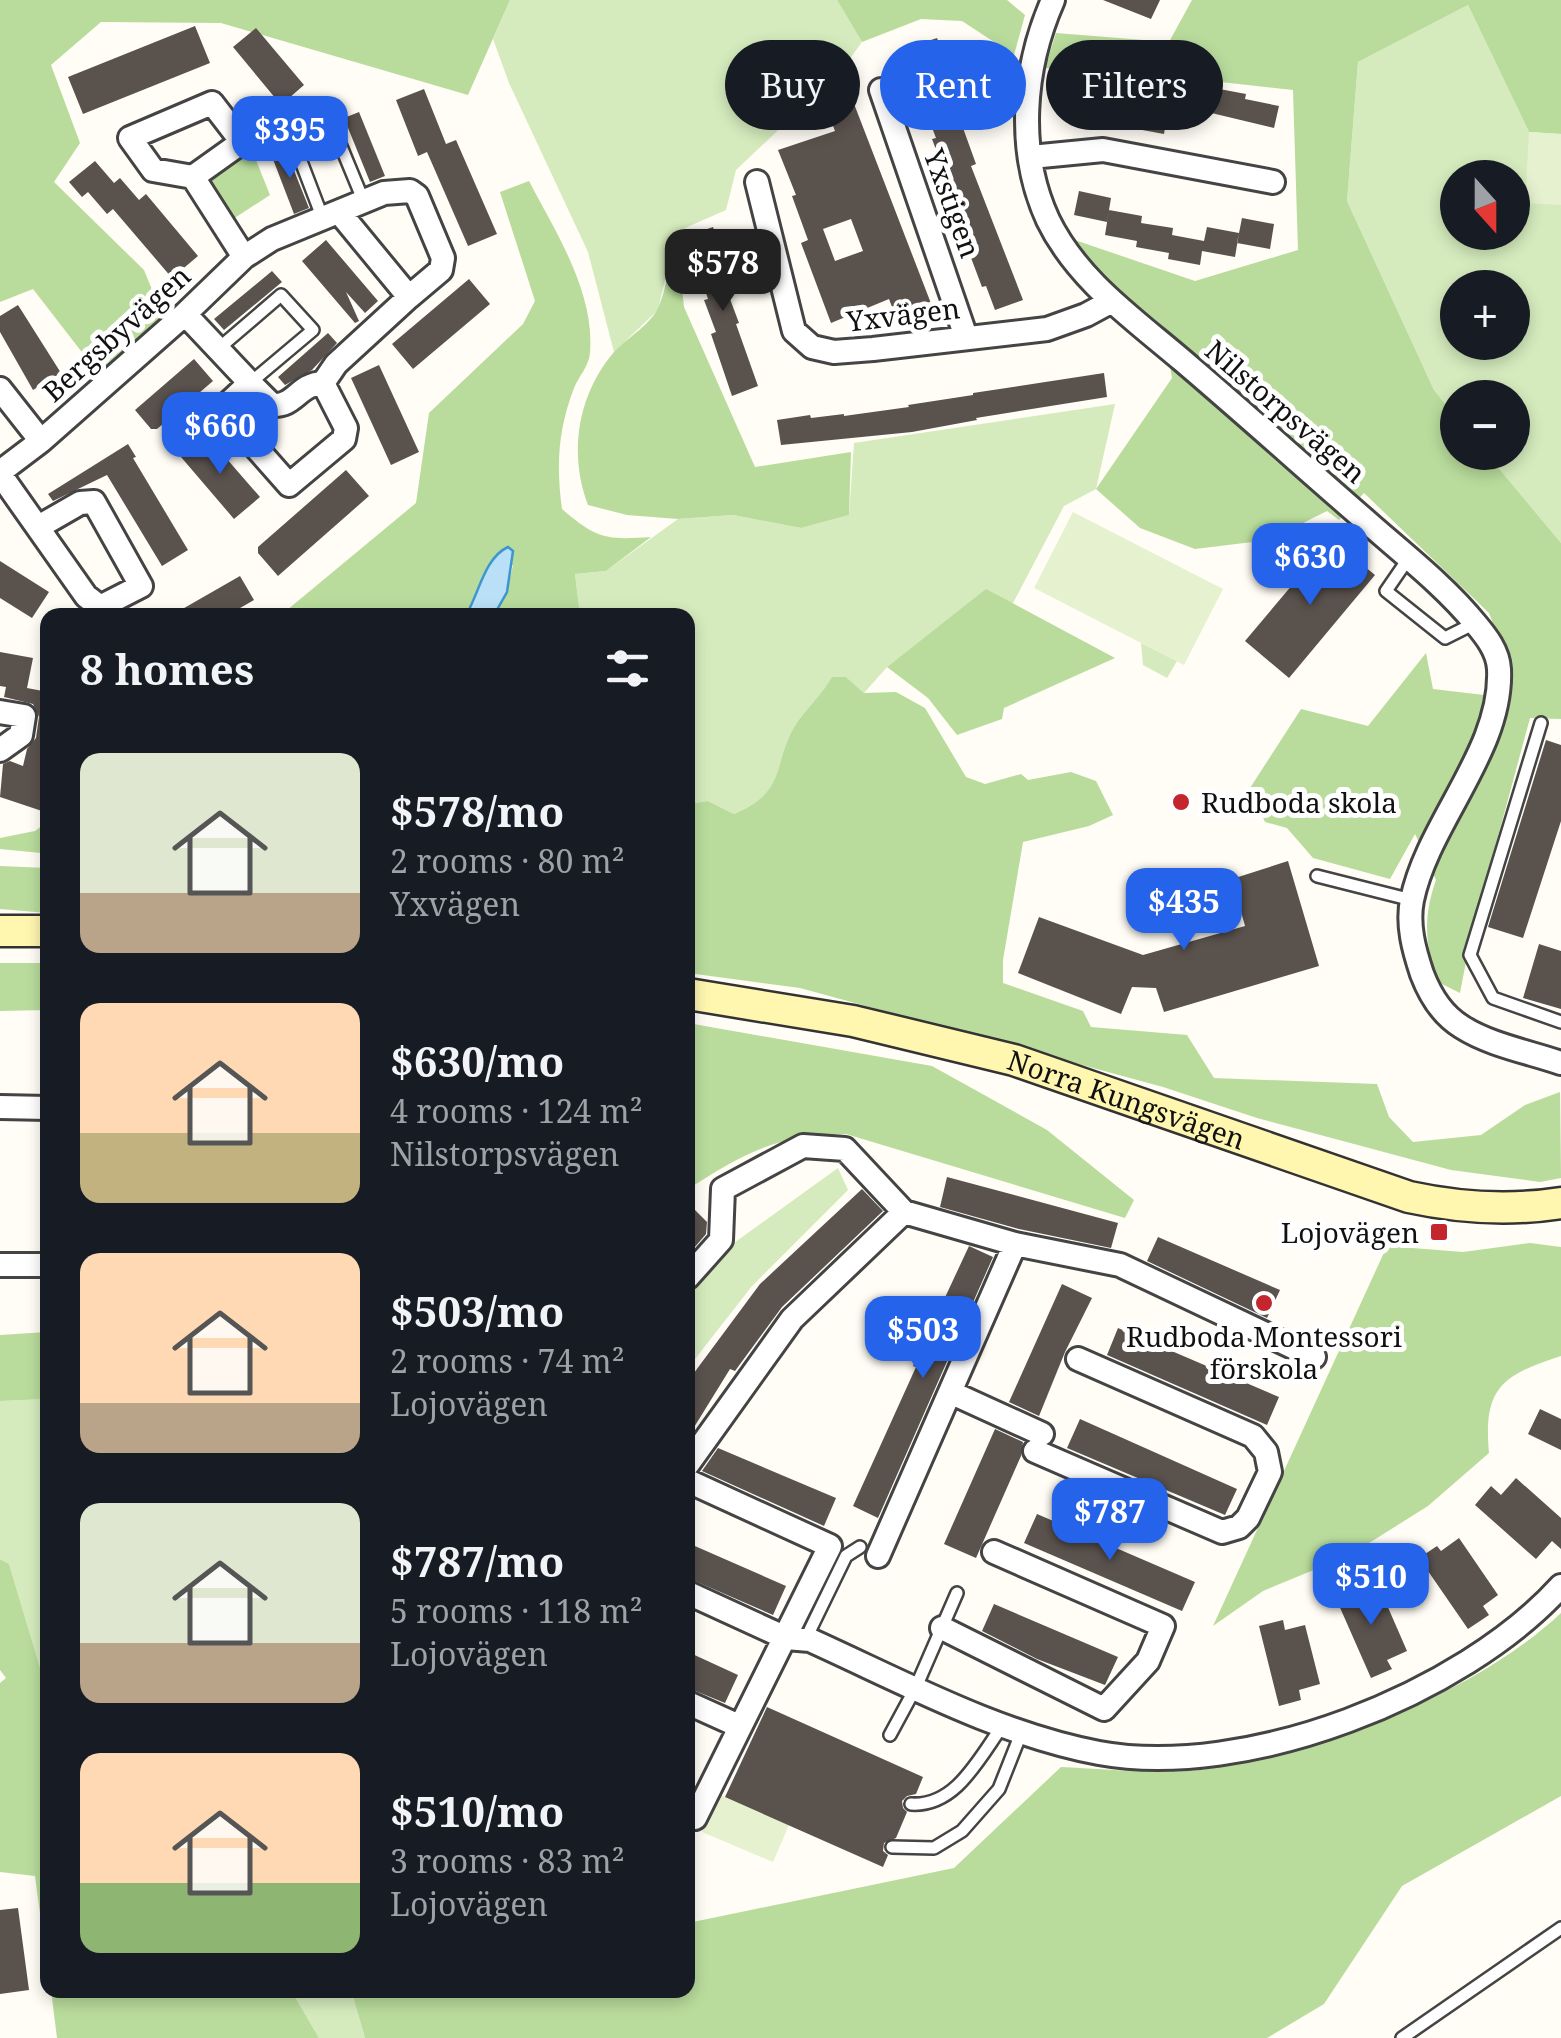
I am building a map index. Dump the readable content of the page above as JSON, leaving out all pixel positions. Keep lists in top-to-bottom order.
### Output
{
  "streets": {
    "main road": ["Norra Kungsvägen"],
    "street": [
      "Yxstigen",
      "Yxvägen",
      "Bergsbyvägen",
      "Nilstorpsvägen"
    ]
  },
  "crossings": [
    ["Yxstigen", "Yxvägen"],
    ["Yxvägen", "Nilstorpsvägen"]
  ],
  "places": {
    "other": ["Rudboda skola", "Rudboda Montessori förskola"],
    "transit": ["Lojovägen"]
  },
  "north": "bottom",
  "page": {
    "chip": ["Buy", "Rent", "Filters"],
    "price": [
      "$395",
      "$578",
      "$660",
      "$630",
      "$435",
      "$503",
      "$787",
      "$510"
    ],
    "map_buttons": ["+", "−"],
    "heading": "8 homes",
    "list": [
      {
        "name": "$578/mo",
        "note": "2 rooms · 80 m² · Yxvägen"
      },
      {
        "name": "$630/mo",
        "note": "4 rooms · 124 m² · Nilstorpsvägen"
      },
      {
        "name": "$503/mo",
        "note": "2 rooms · 74 m² · Lojovägen"
      },
      {
        "name": "$787/mo",
        "note": "5 rooms · 118 m² · Lojovägen"
      },
      {
        "name": "$510/mo",
        "note": "3 rooms · 83 m² · Lojovägen"
      }
    ]
  }
}
